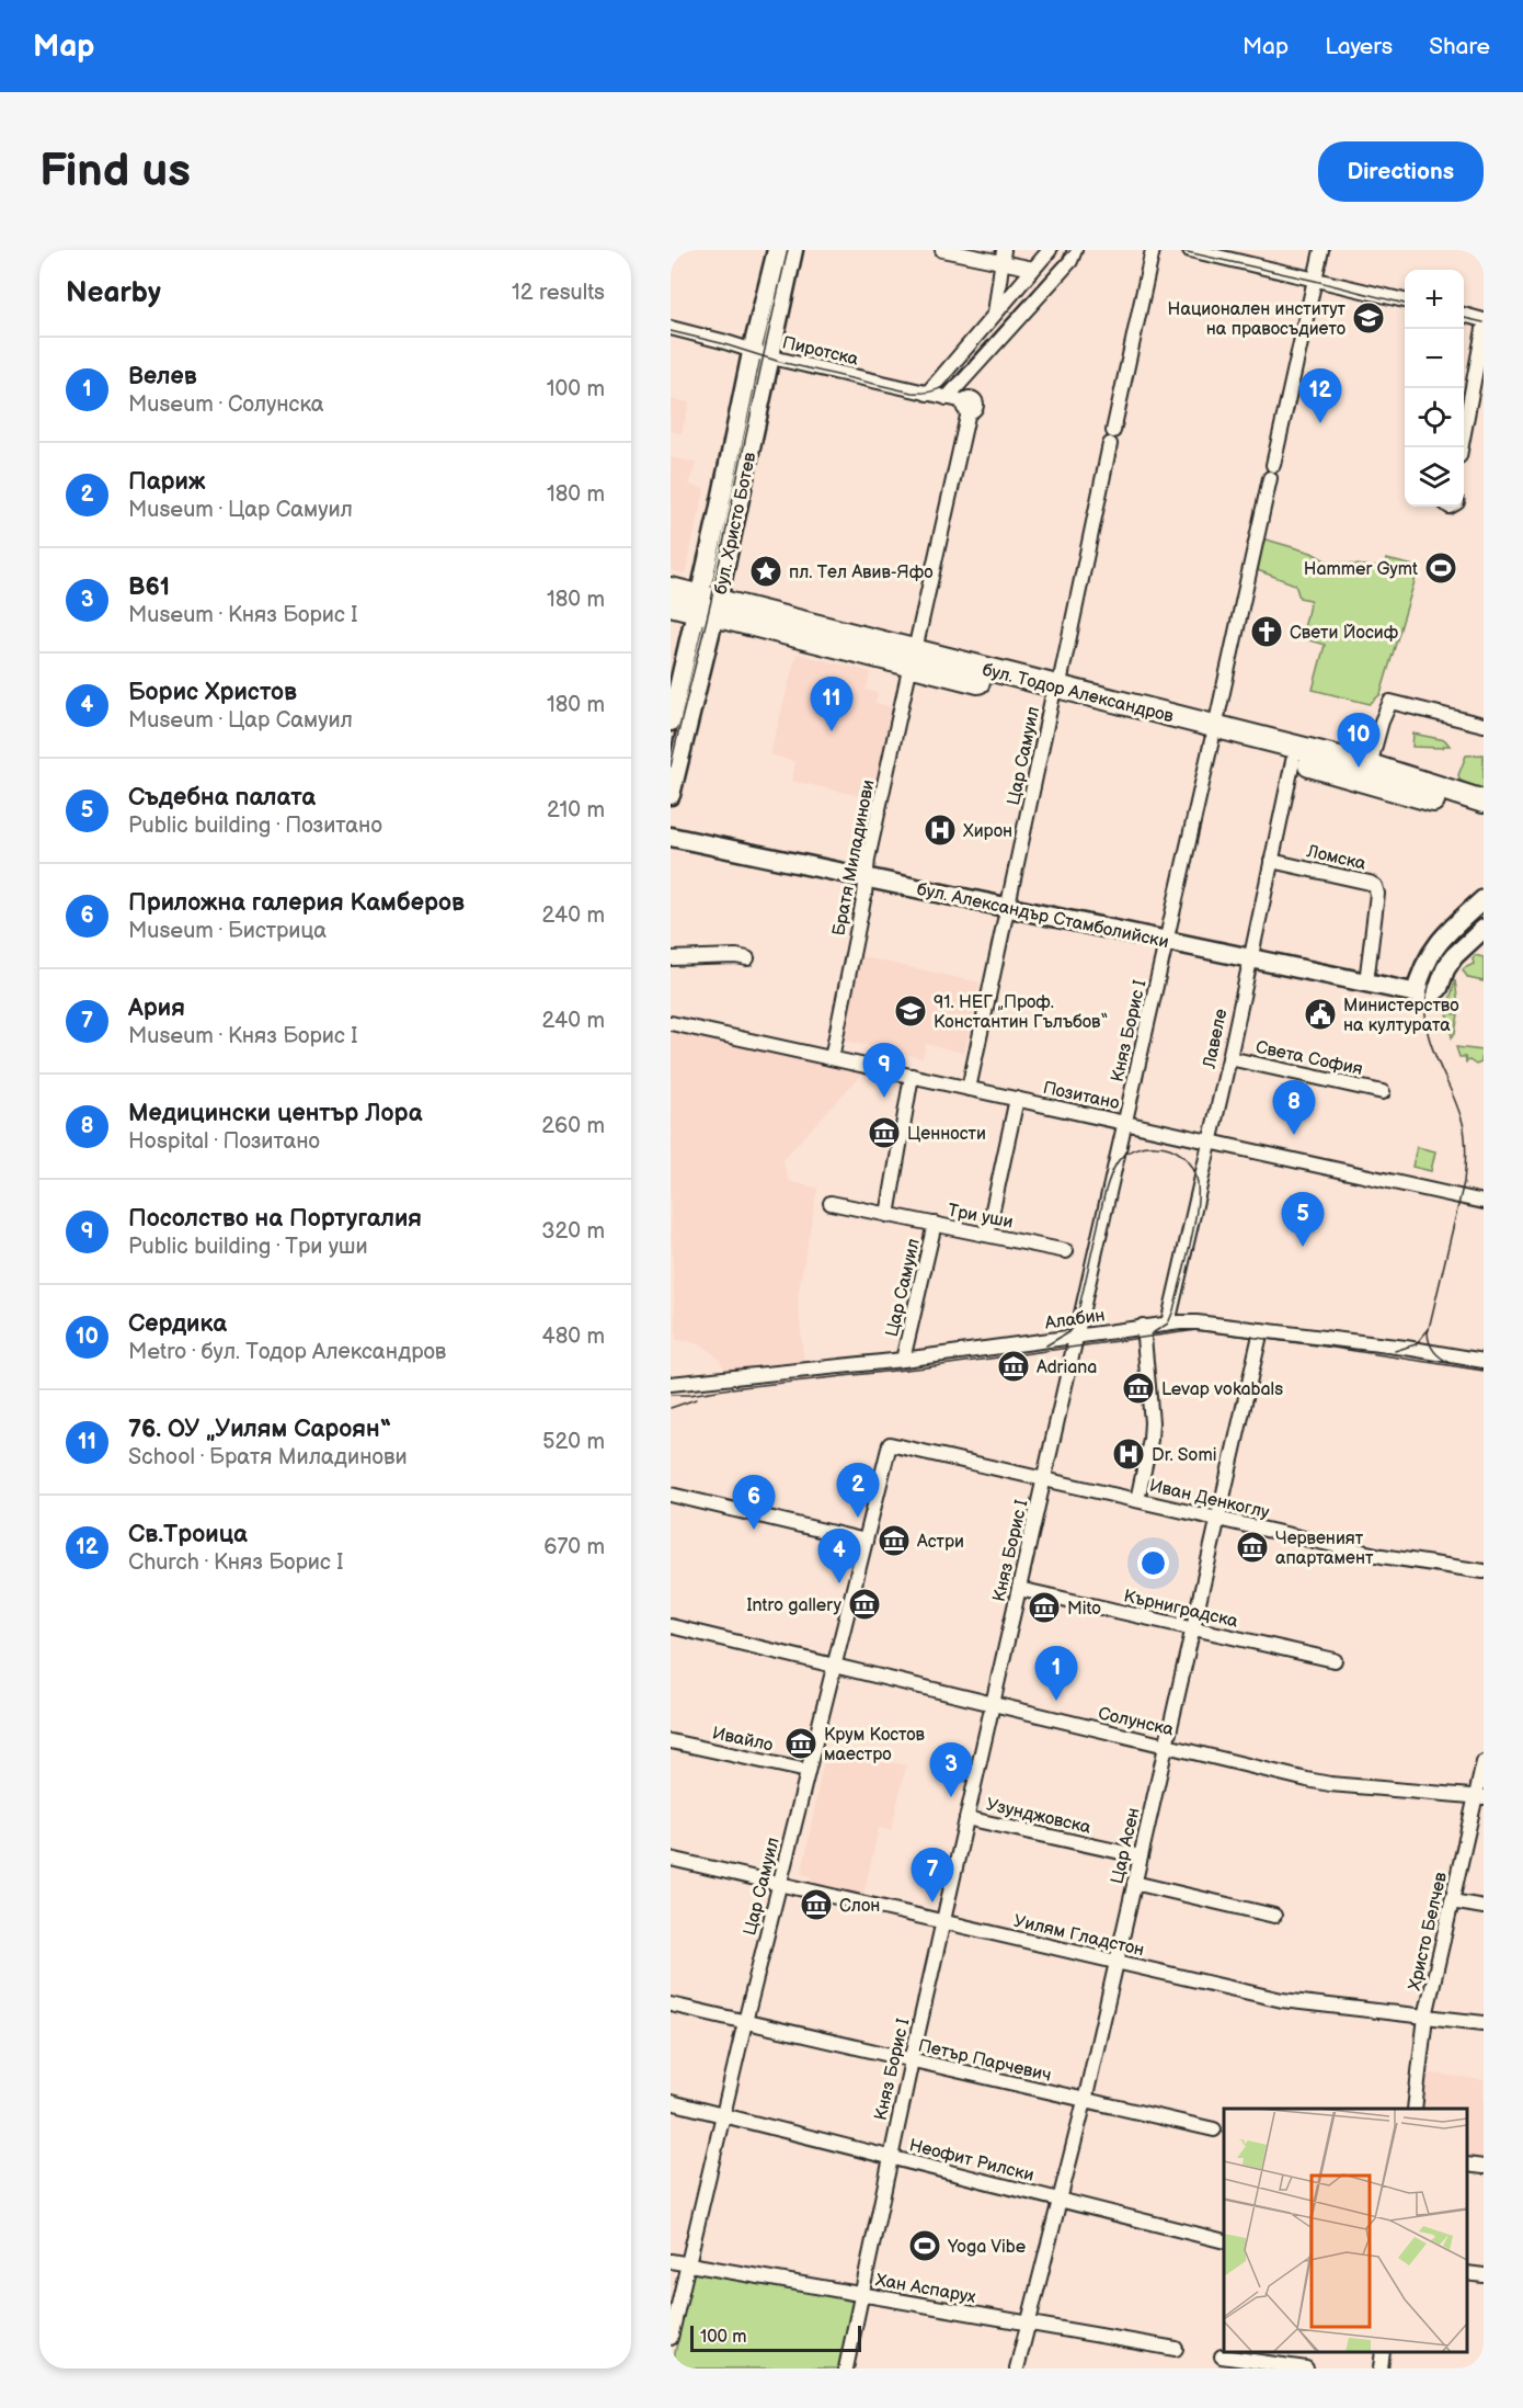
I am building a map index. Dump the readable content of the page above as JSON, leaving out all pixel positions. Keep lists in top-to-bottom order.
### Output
{
  "streets": {
    "main road": ["бул. Христо Ботев", "бул. Тодор Александров", "бул. Александър Стамболийски"],
    "street": [
      "Пиротска",
      "Цар Самуил",
      "Ломска",
      "Братя Миладинови",
      "Княз Борис I",
      "Лавеле",
      "Света София",
      "Позитано",
      "Три уши",
      "Алабин",
      "Иван Денкоглу",
      "Кърниградска",
      "Солунска",
      "Ивайло",
      "Узунджовска",
      "Цар Асен",
      "Христо Белчев",
      "Уилям Гладстон",
      "Петър Парчевич",
      "Неофит Рилски",
      "Хан Аспарух"
    ]
  },
  "crossings": [
    ["Пиротска", "бул. Христо Ботев"],
    ["Пиротска", "Братя Миладинови"],
    ["бул. Христо Ботев", "бул. Тодор Александров"],
    ["бул. Тодор Александров", "Цар Самуил"],
    ["бул. Тодор Александров", "Братя Миладинови"],
    ["бул. Тодор Александров", "Княз Борис I"],
    ["бул. Тодор Александров", "Лавеле"],
    ["Цар Самуил", "бул. Александър Стамболийски"],
    ["Цар Самуил", "Позитано"],
    ["Цар Самуил", "Три уши"],
    ["Цар Самуил", "Алабин"],
    ["Цар Самуил", "Иван Денкоглу"],
    ["Цар Самуил", "Солунска"],
    ["Цар Самуил", "Ивайло"],
    ["Цар Самуил", "Уилям Гладстон"],
    ["Цар Самуил", "Петър Парчевич"],
    ["Цар Самуил", "Неофит Рилски"],
    ["Цар Самуил", "Хан Аспарух"],
    ["Ломска", "бул. Александър Стамболийски"],
    ["Ломска", "Лавеле"],
    ["Братя Миладинови", "бул. Александър Стамболийски"],
    ["Братя Миладинови", "Позитано"],
    ["бул. Александър Стамболийски", "Княз Борис I"],
    ["бул. Александър Стамболийски", "Лавеле"],
    ["Княз Борис I", "Позитано"],
    ["Княз Борис I", "Алабин"],
    ["Княз Борис I", "Иван Денкоглу"],
    ["Княз Борис I", "Кърниградска"],
    ["Княз Борис I", "Солунска"],
    ["Княз Борис I", "Узунджовска"],
    ["Княз Борис I", "Уилям Гладстон"],
    ["Княз Борис I", "Петър Парчевич"],
    ["Княз Борис I", "Неофит Рилски"],
    ["Княз Борис I", "Хан Аспарух"],
    ["Лавеле", "Света София"],
    ["Лавеле", "Позитано"],
    ["Лавеле", "Алабин"],
    ["Алабин", "Цар Асен"],
    ["Иван Денкоглу", "Цар Асен"],
    ["Кърниградска", "Цар Асен"],
    ["Солунска", "Цар Асен"],
    ["Солунска", "Христо Белчев"],
    ["Узунджовска", "Цар Асен"],
    ["Цар Асен", "Уилям Гладстон"],
    ["Цар Асен", "Петър Парчевич"],
    ["Цар Асен", "Неофит Рилски"],
    ["Цар Асен", "Хан Аспарух"],
    ["Христо Белчев", "Уилям Гладстон"]
  ],
  "places": {
    "school or university": ["Национален институт на правосъдието", "91. НЕГ „Проф. Константин Гълъбов“"],
    "sports": ["Hammer Gymt", "Yoga Vibe"],
    "place": ["пл. Тел Авив-Яфо"],
    "church": ["Свети Йосиф"],
    "hospital": ["Хирон", "Dr. Somi"],
    "public building": ["Министерство на културата"],
    "museum": [
      "Ценности",
      "Adriana",
      "Levap vokabals",
      "Астри",
      "Червеният апартамент",
      "Intro gallery",
      "Mito",
      "Крум Костов маестро",
      "Слон"
    ]
  },
  "scale_bar": "100 m",
  "page": {
    "header": "Map",
    "nav": ["Map", "Layers", "Share"],
    "buttons": "Directions",
    "title": "Find us",
    "heading": ["Nearby", "12 results"],
    "map_buttons": ["+", "−"],
    "list": [
      {
        "mark": "1",
        "name": "Велев",
        "note": "Museum · Солунска",
        "value": "100 m"
      },
      {
        "mark": "2",
        "name": "Париж",
        "note": "Museum · Цар Самуил",
        "value": "180 m"
      },
      {
        "mark": "3",
        "name": "B61",
        "note": "Museum · Княз Борис I",
        "value": "180 m"
      },
      {
        "mark": "4",
        "name": "Борис Христов",
        "note": "Museum · Цар Самуил",
        "value": "180 m"
      },
      {
        "mark": "5",
        "name": "Съдебна палата",
        "note": "Public building · Позитано",
        "value": "210 m"
      },
      {
        "mark": "6",
        "name": "Приложна галерия Камберов",
        "note": "Museum · Бистрица",
        "value": "240 m"
      },
      {
        "mark": "7",
        "name": "Ария",
        "note": "Museum · Княз Борис I",
        "value": "240 m"
      },
      {
        "mark": "8",
        "name": "Медицински център Лора",
        "note": "Hospital · Позитано",
        "value": "260 m"
      },
      {
        "mark": "9",
        "name": "Посолство на Португалия",
        "note": "Public building · Три уши",
        "value": "320 m"
      },
      {
        "mark": "10",
        "name": "Сердика",
        "note": "Metro · бул. Тодор Александров",
        "value": "480 m"
      },
      {
        "mark": "11",
        "name": "76. ОУ „Уилям Сароян“",
        "note": "School · Братя Миладинови",
        "value": "520 m"
      },
      {
        "mark": "12",
        "name": "Св.Троица",
        "note": "Church · Княз Борис I",
        "value": "670 m"
      }
    ],
    "pins": [
      "12",
      "11",
      "10",
      "9",
      "8",
      "5",
      "2",
      "6",
      "4",
      "1",
      "3",
      "7"
    ],
    "scale": "100 m"
  }
}
